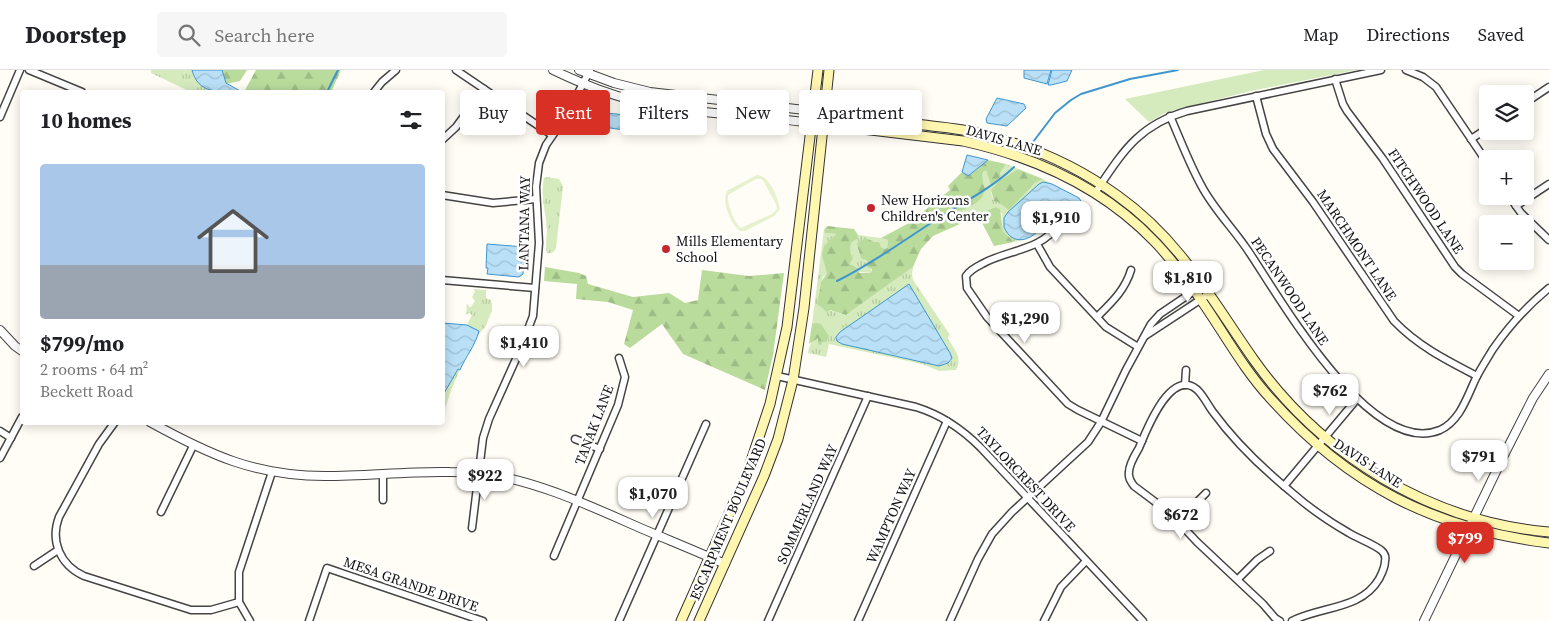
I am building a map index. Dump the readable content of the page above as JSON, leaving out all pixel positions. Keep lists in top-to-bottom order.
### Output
{
  "streets": {
    "main road": ["DAVIS LANE", "ESCARPMENT BOULEVARD"],
    "street": [
      "FITCHWOOD LANE",
      "LANTANA WAY",
      "MARCHMONT LANE",
      "PECANWOOD LANE",
      "TANAK LANE",
      "TAYLORCREST DRIVE",
      "SOMMERLAND WAY",
      "WAMPTON WAY",
      "MESA GRANDE DRIVE"
    ]
  },
  "crossings": [
    ["DAVIS LANE", "LANTANA WAY"],
    ["MARCHMONT LANE", "PECANWOOD LANE"],
    ["TAYLORCREST DRIVE", "SOMMERLAND WAY"],
    ["TAYLORCREST DRIVE", "WAMPTON WAY"],
    ["TAYLORCREST DRIVE", "ESCARPMENT BOULEVARD"]
  ],
  "places": ["New Horizons Children's Center", "Mills Elementary School"],
  "page": {
    "header": "Doorstep",
    "search": "Search here",
    "nav": ["Map", "Directions", "Saved"],
    "map_buttons": ["+", "−"],
    "chip": [
      "Buy",
      "Rent",
      "Filters",
      "New",
      "Apartment"
    ],
    "heading": "10 homes",
    "list": [
      {
        "name": "$799/mo",
        "note": "2 rooms · 64 m² · Beckett Road"
      }
    ],
    "price": [
      "$1,910",
      "$1,810",
      "$1,290",
      "$1,410",
      "$762",
      "$791",
      "$922",
      "$1,070",
      "$672",
      "$799"
    ]
  }
}
